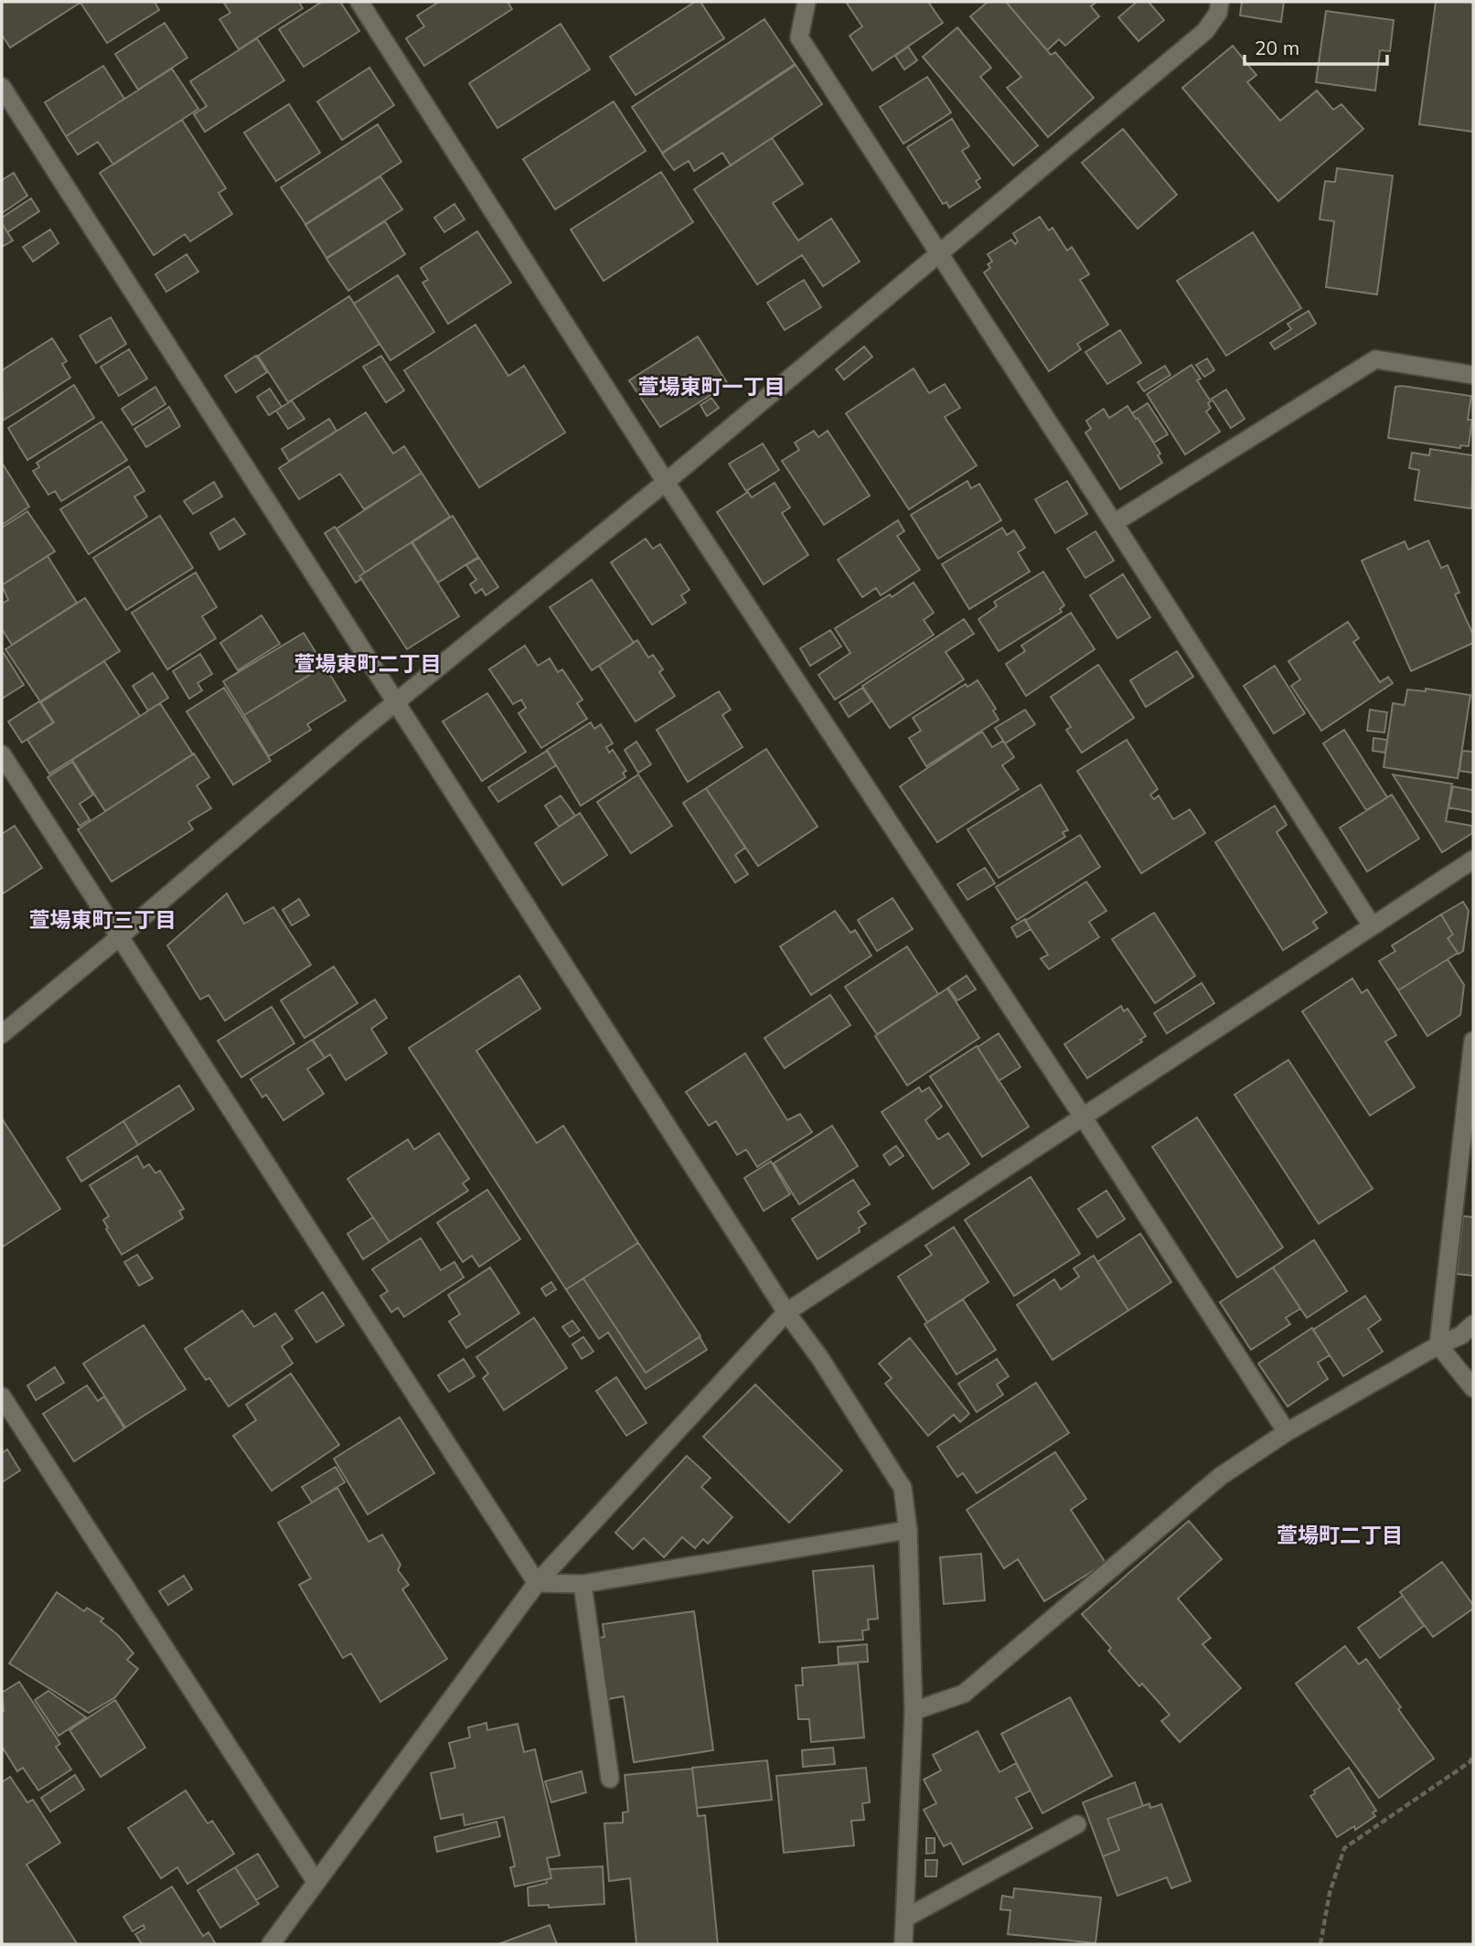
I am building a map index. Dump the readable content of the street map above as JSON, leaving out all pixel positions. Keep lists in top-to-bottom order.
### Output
{
  "districts": [
    "萱場東町一丁目",
    "萱場東町二丁目",
    "萱場東町三丁目",
    "萱場町二丁目"
  ],
  "scale_bar": "20 m"
}
